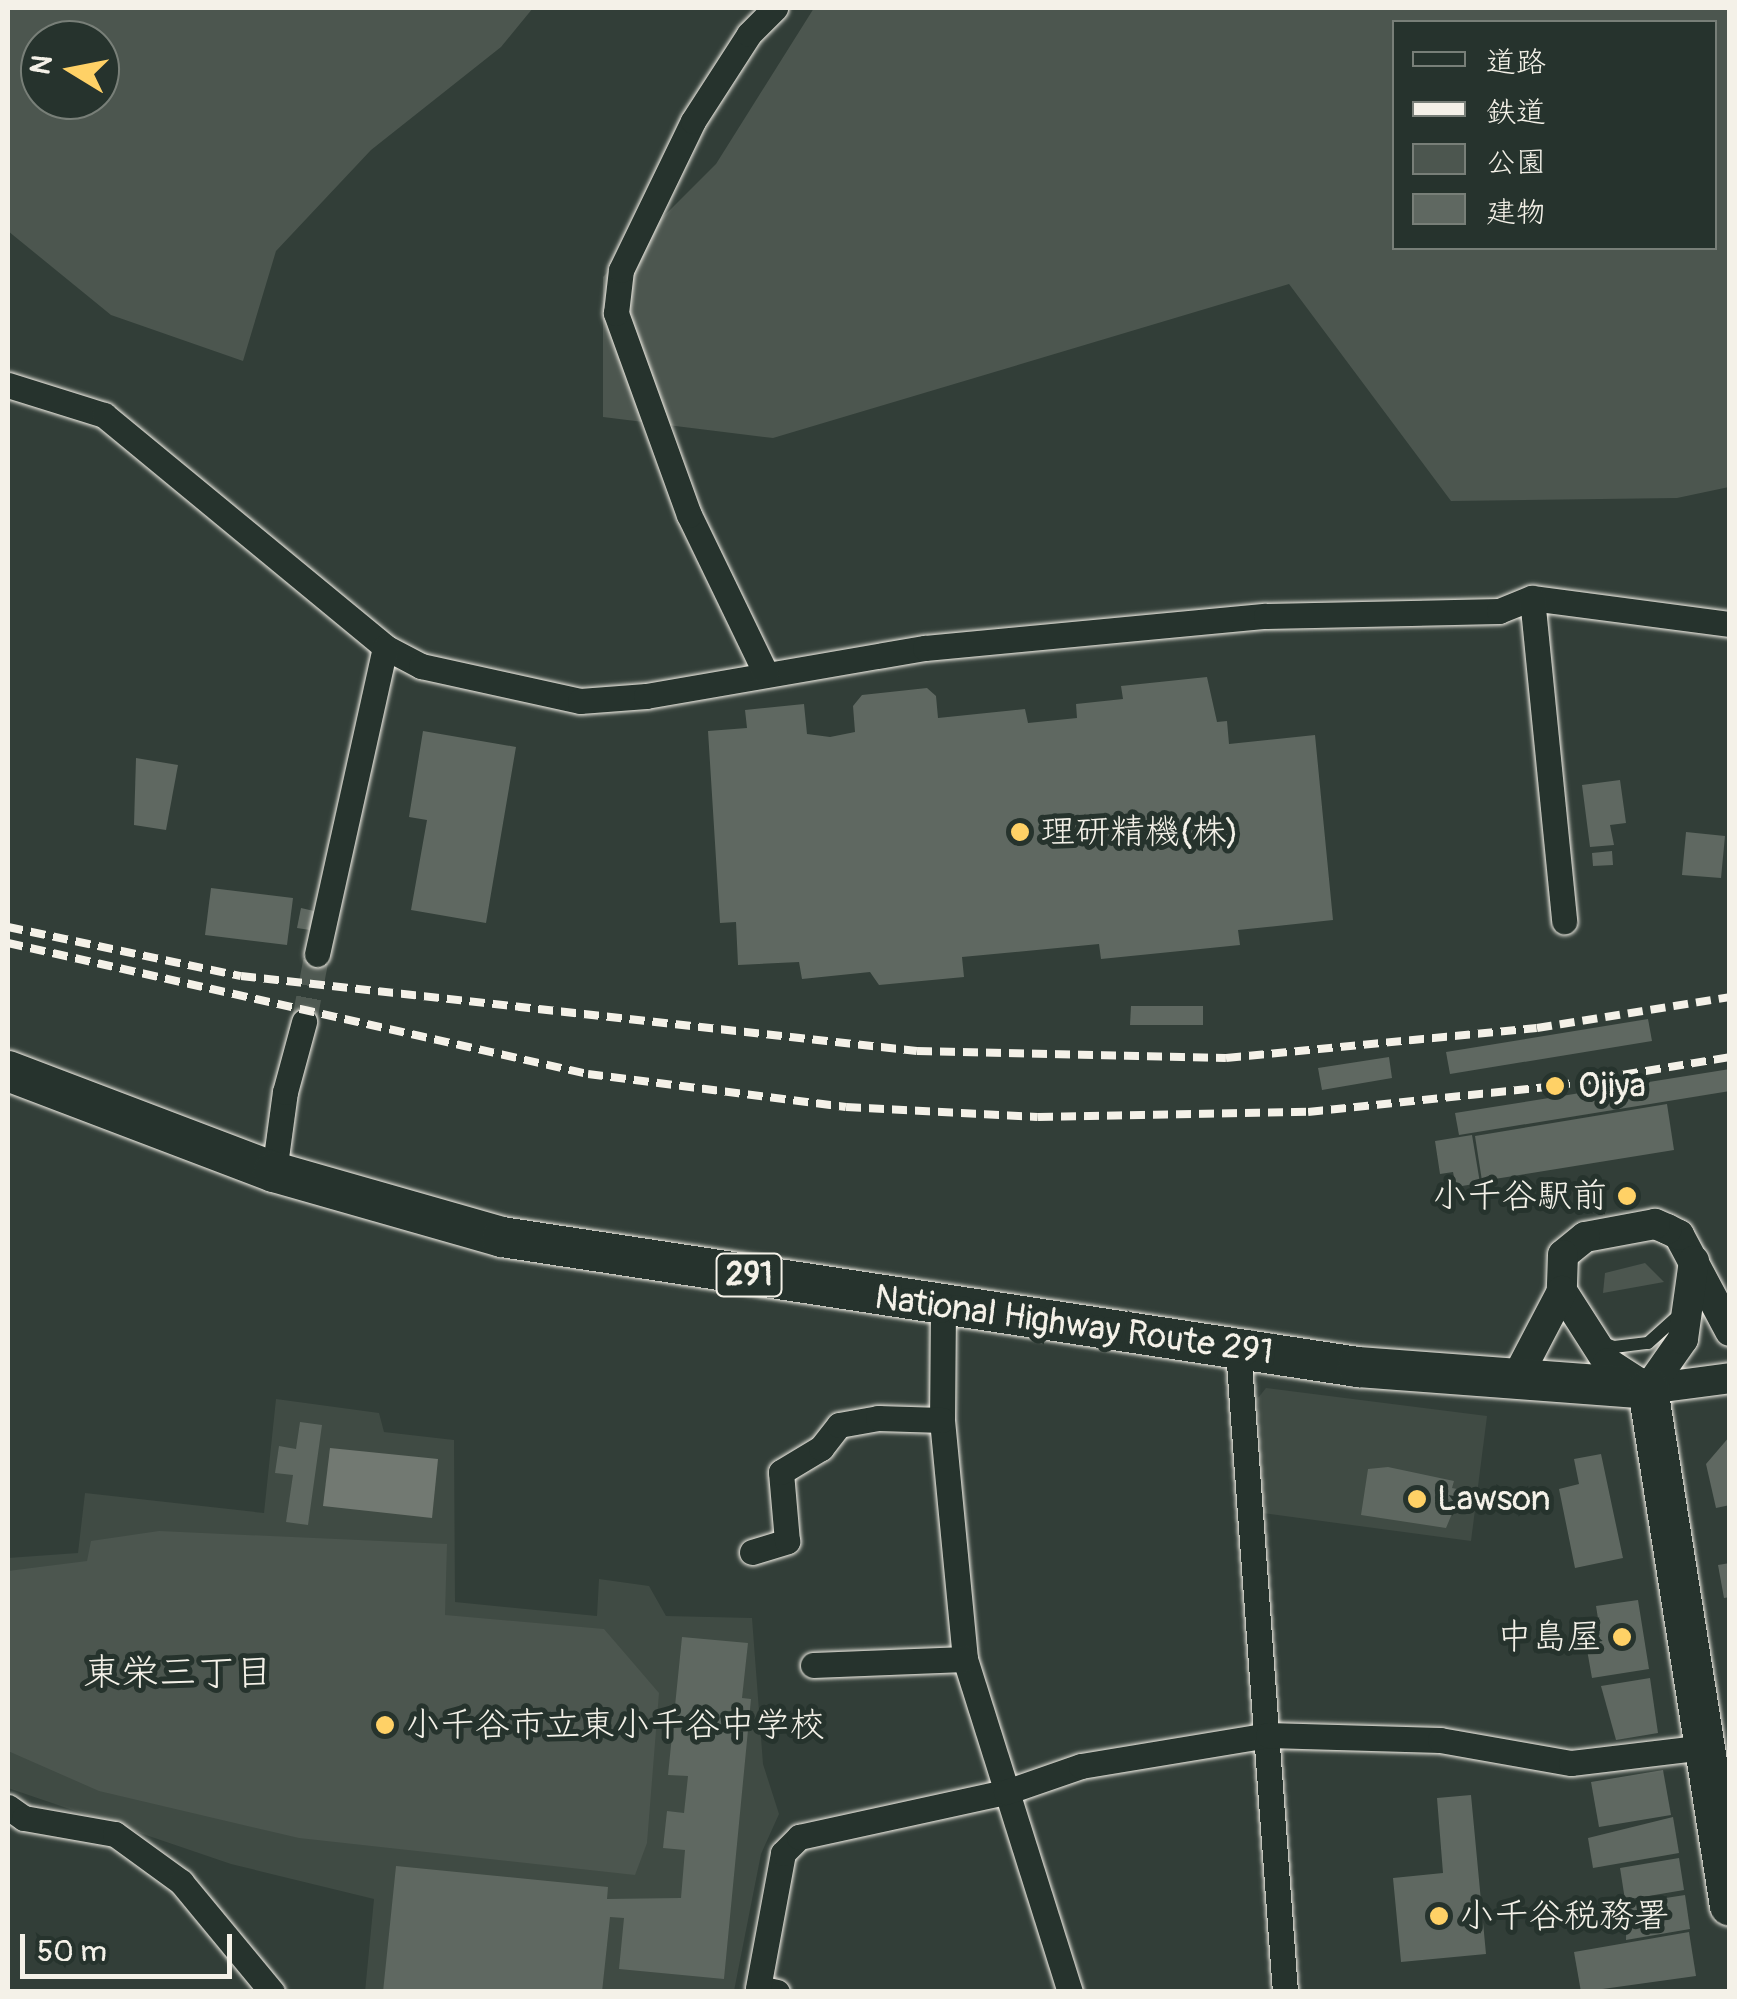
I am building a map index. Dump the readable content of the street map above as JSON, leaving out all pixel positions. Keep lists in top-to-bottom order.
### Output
{
  "streets": {
    "highway": ["291", "National Highway Route 291"]
  },
  "districts": ["東栄三丁目"],
  "places": [
    "理研精機(株)",
    "Ojiya",
    "小千谷駅前",
    "Lawson",
    "中島屋",
    "小千谷市立東小千谷中学校",
    "小千谷税務署"
  ],
  "legend": [
    "道路",
    "鉄道",
    "公園",
    "建物"
  ],
  "scale_bar": "50 m",
  "north": "left"
}
